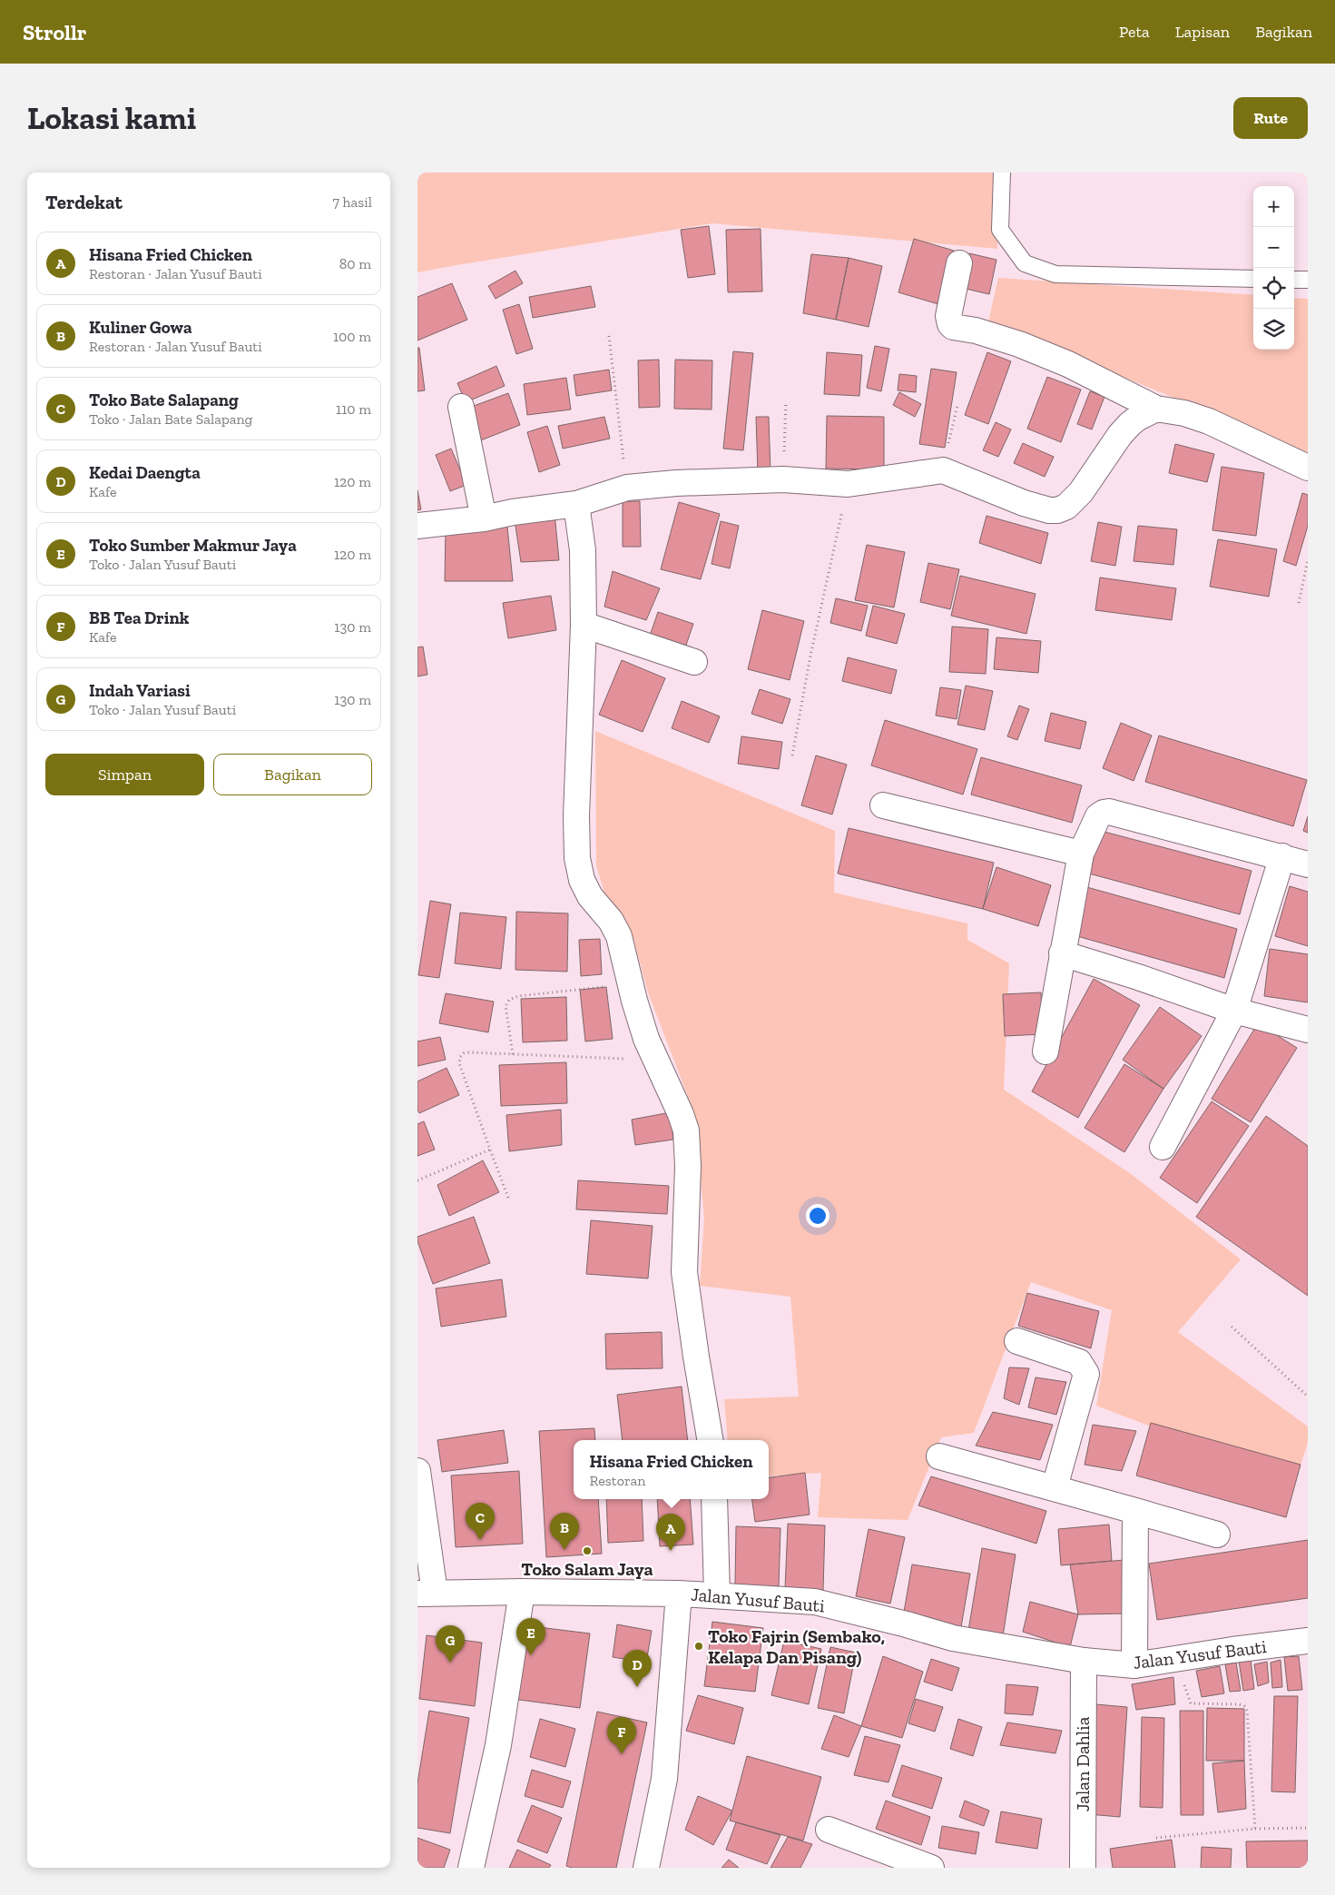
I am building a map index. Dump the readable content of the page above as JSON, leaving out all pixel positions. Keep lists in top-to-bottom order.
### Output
{
  "streets": {
    "street": ["Jalan Yusuf Bauti", "Jalan Dahlia"]
  },
  "crossings": [
    ["Jalan Yusuf Bauti", "Jalan Dahlia"]
  ],
  "places": ["Toko Salam Jaya", "Toko Fajrin (Sembako, Kelapa Dan Pisang)"],
  "page": {
    "header": "Strollr",
    "nav": ["Peta", "Lapisan", "Bagikan"],
    "buttons": [
      "Rute",
      ["Simpan", "Bagikan"]
    ],
    "title": "Lokasi kami",
    "heading": ["Terdekat", "7 hasil"],
    "map_buttons": ["+", "−"],
    "list": [
      {
        "mark": "A",
        "name": "Hisana Fried Chicken",
        "note": "Restoran · Jalan Yusuf Bauti",
        "value": "80 m"
      },
      {
        "mark": "B",
        "name": "Kuliner Gowa",
        "note": "Restoran · Jalan Yusuf Bauti",
        "value": "100 m"
      },
      {
        "mark": "C",
        "name": "Toko Bate Salapang",
        "note": "Toko · Jalan Bate Salapang",
        "value": "110 m"
      },
      {
        "mark": "D",
        "name": "Kedai Daengta",
        "note": "Kafe",
        "value": "120 m"
      },
      {
        "mark": "E",
        "name": "Toko Sumber Makmur Jaya",
        "note": "Toko · Jalan Yusuf Bauti",
        "value": "120 m"
      },
      {
        "mark": "F",
        "name": "BB Tea Drink",
        "note": "Kafe",
        "value": "130 m"
      },
      {
        "mark": "G",
        "name": "Indah Variasi",
        "note": "Toko · Jalan Yusuf Bauti",
        "value": "130 m"
      }
    ],
    "popup": ["Hisana Fried Chicken", "Restoran"],
    "pins": [
      "C",
      "B",
      "A",
      "E",
      "G",
      "D",
      "F"
    ]
  }
}
